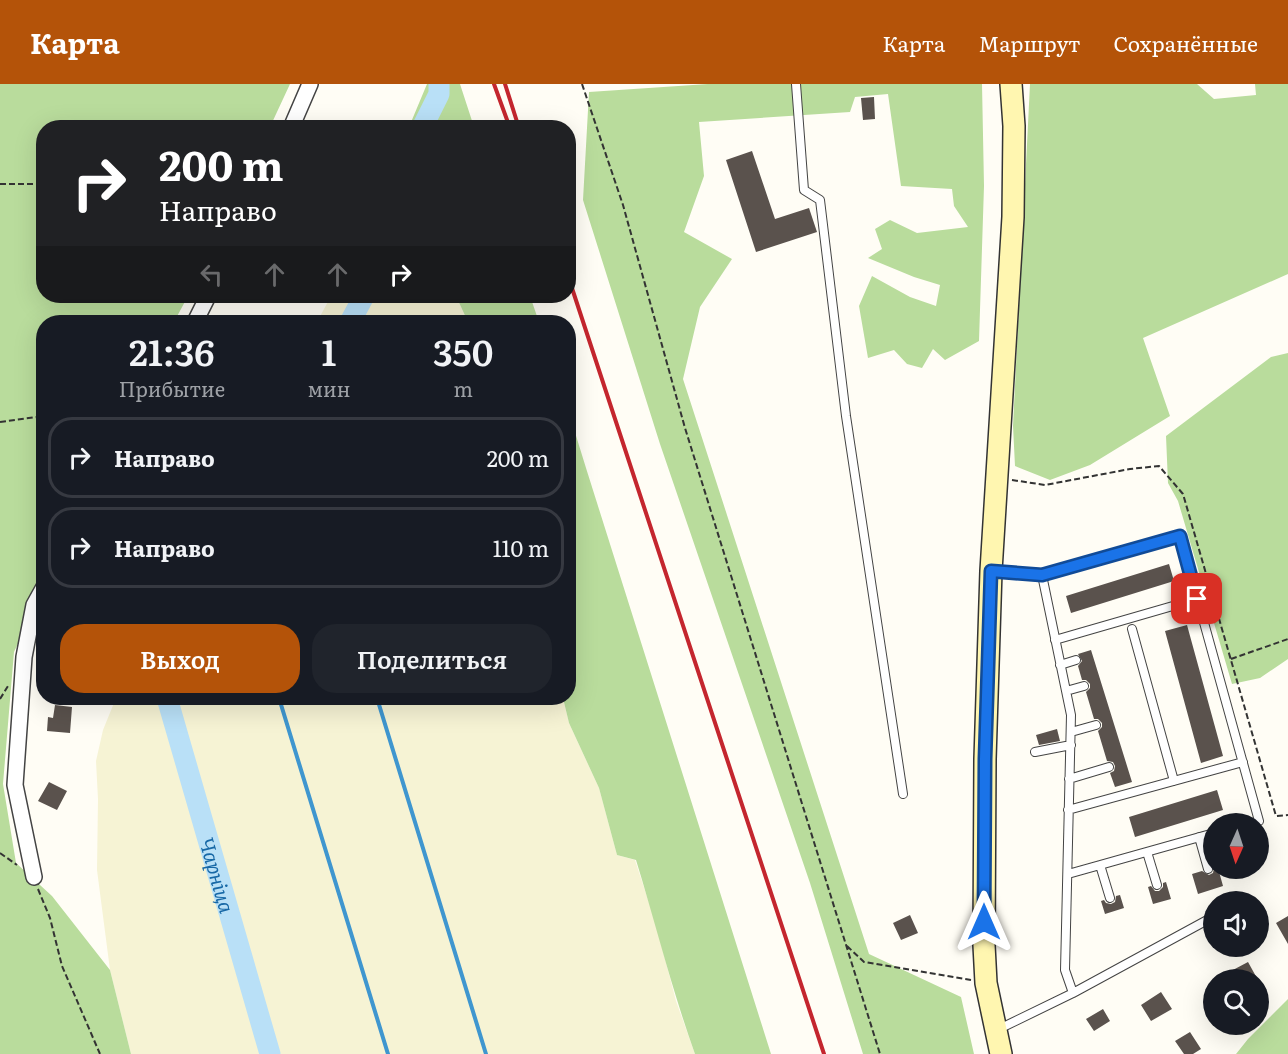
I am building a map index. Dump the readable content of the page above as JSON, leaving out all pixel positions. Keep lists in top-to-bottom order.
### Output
{
  "water": ["Чарніца"],
  "north": "bottom",
  "page": {
    "header": "Карта",
    "nav": ["Карта", "Маршрут", "Сохранённые"],
    "turn": ["200 m", "Направо"],
    "eta": [
      "21:36",
      "Прибытие",
      "1",
      "мин",
      "350",
      "m"
    ],
    "list": [
      {
        "name": "Направо",
        "value": "200 m"
      },
      {
        "name": "Направо",
        "value": "110 m"
      }
    ],
    "buttons": ["Выход", "Поделиться"]
  }
}
